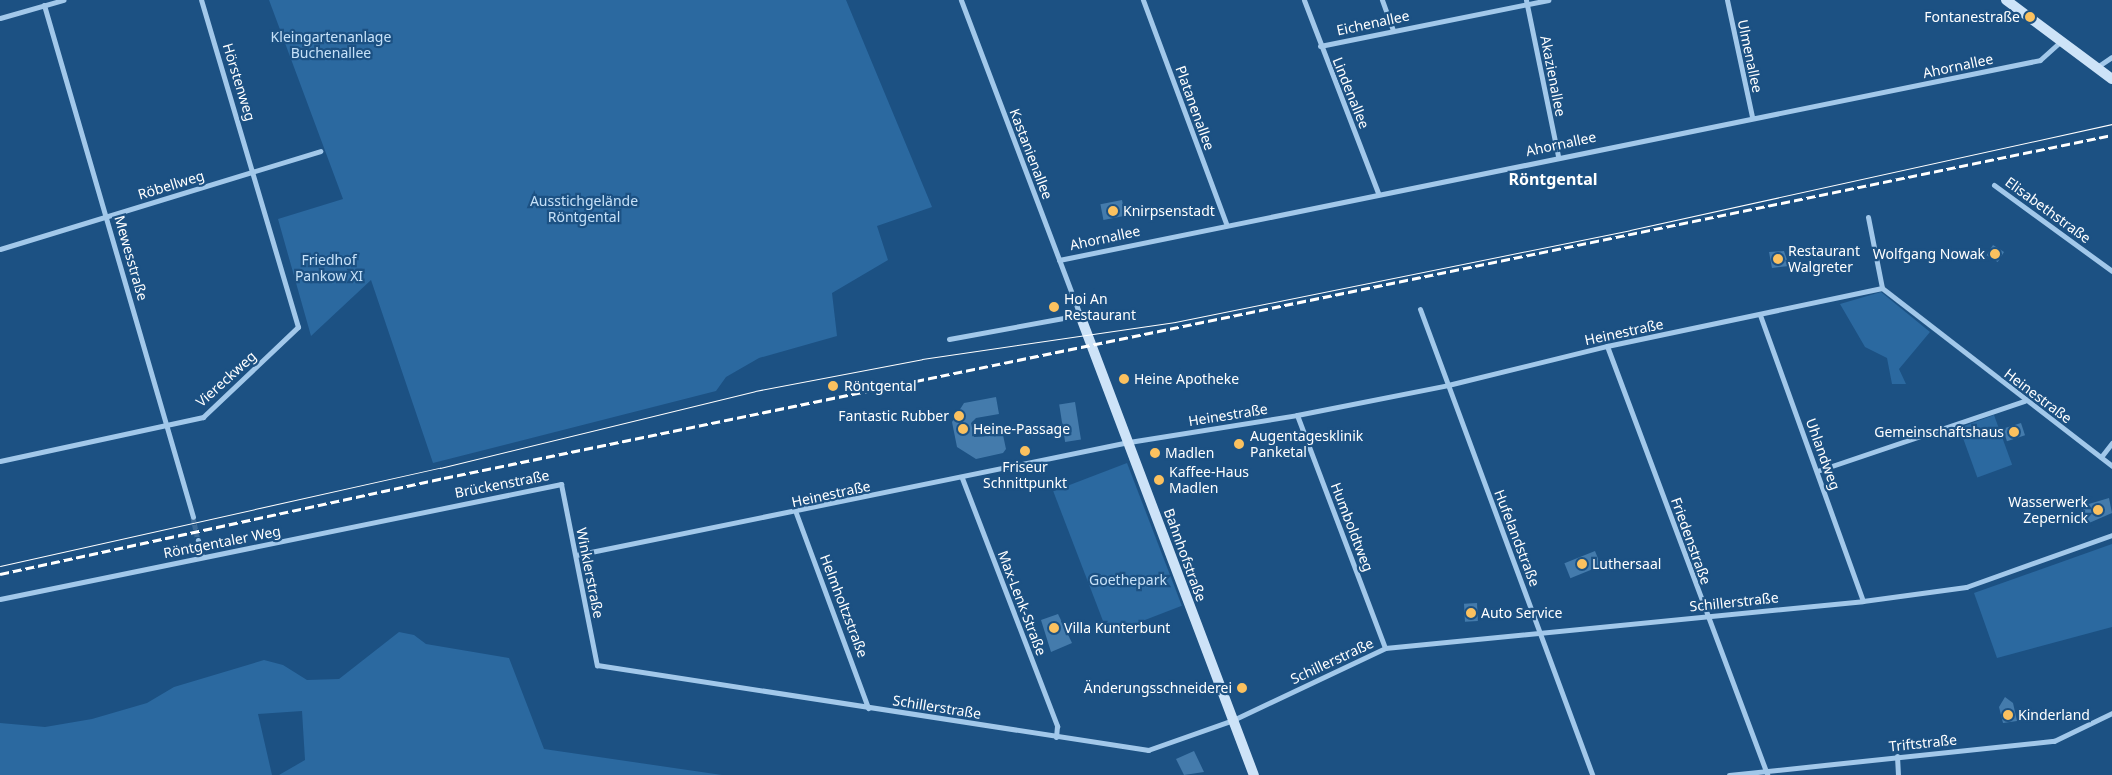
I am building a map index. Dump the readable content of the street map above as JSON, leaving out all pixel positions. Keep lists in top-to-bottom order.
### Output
{
  "streets": {
    "street": [
      "Eichenallee",
      "Ulmenallee",
      "Ahornallee",
      "Akazienallee",
      "Hörstenweg",
      "Lindenallee",
      "Platanenallee",
      "Kastanienallee",
      "Röbellweg",
      "Elisabethstraße",
      "Mewesstraße",
      "Heinestraße",
      "Viereckweg",
      "Uhlandweg",
      "Brückenstraße",
      "Humboldtweg",
      "Hufelandstraße",
      "Friedenstraße",
      "Röntgentaler Weg",
      "Bahnhofstraße",
      "Winklerstraße",
      "Schillerstraße",
      "Max-Lenk-Straße",
      "Helmholtzstraße",
      "Triftstraße"
    ]
  },
  "crossings": [
    ["Eichenallee", "Akazienallee"],
    ["Eichenallee", "Lindenallee"],
    ["Ulmenallee", "Ahornallee"],
    ["Ahornallee", "Akazienallee"],
    ["Ahornallee", "Lindenallee"],
    ["Ahornallee", "Platanenallee"],
    ["Ahornallee", "Kastanienallee"],
    ["Hörstenweg", "Röbellweg"],
    ["Hörstenweg", "Viereckweg"],
    ["Kastanienallee", "Bahnhofstraße"],
    ["Röbellweg", "Mewesstraße"],
    ["Röbellweg", "Viereckweg"],
    ["Mewesstraße", "Viereckweg"],
    ["Heinestraße", "Uhlandweg"],
    ["Heinestraße", "Humboldtweg"],
    ["Heinestraße", "Hufelandstraße"],
    ["Heinestraße", "Friedenstraße"],
    ["Heinestraße", "Bahnhofstraße"],
    ["Heinestraße", "Winklerstraße"],
    ["Heinestraße", "Max-Lenk-Straße"],
    ["Heinestraße", "Helmholtzstraße"],
    ["Uhlandweg", "Schillerstraße"],
    ["Brückenstraße", "Röntgentaler Weg"],
    ["Brückenstraße", "Winklerstraße"],
    ["Humboldtweg", "Schillerstraße"],
    ["Hufelandstraße", "Schillerstraße"],
    ["Friedenstraße", "Schillerstraße"],
    ["Friedenstraße", "Triftstraße"],
    ["Bahnhofstraße", "Schillerstraße"],
    ["Winklerstraße", "Schillerstraße"],
    ["Schillerstraße", "Max-Lenk-Straße"],
    ["Schillerstraße", "Helmholtzstraße"]
  ],
  "districts": ["Röntgental"],
  "parks": [
    "Kleingartenanlage Buchenallee",
    "Ausstichgelände Röntgental",
    "Friedhof Pankow XI",
    "Goethepark"
  ],
  "places": [
    "Fontanestraße",
    "Knirpsenstadt",
    "Wolfgang Nowak",
    "Restaurant Walgreter",
    "Hoi An Restaurant",
    "Heine Apotheke",
    "Röntgental",
    "Fantastic Rubber",
    "Heine-Passage",
    "Gemeinschaftshaus",
    "Augentagesklinik Panketal",
    "Friseur Schnittpunkt",
    "Madlen",
    "Kaffee-Haus Madlen",
    "Wasserwerk Zepernick",
    "Luthersaal",
    "Auto Service",
    "Villa Kunterbunt",
    "Änderungsschneiderei",
    "Kinderland"
  ]
}
